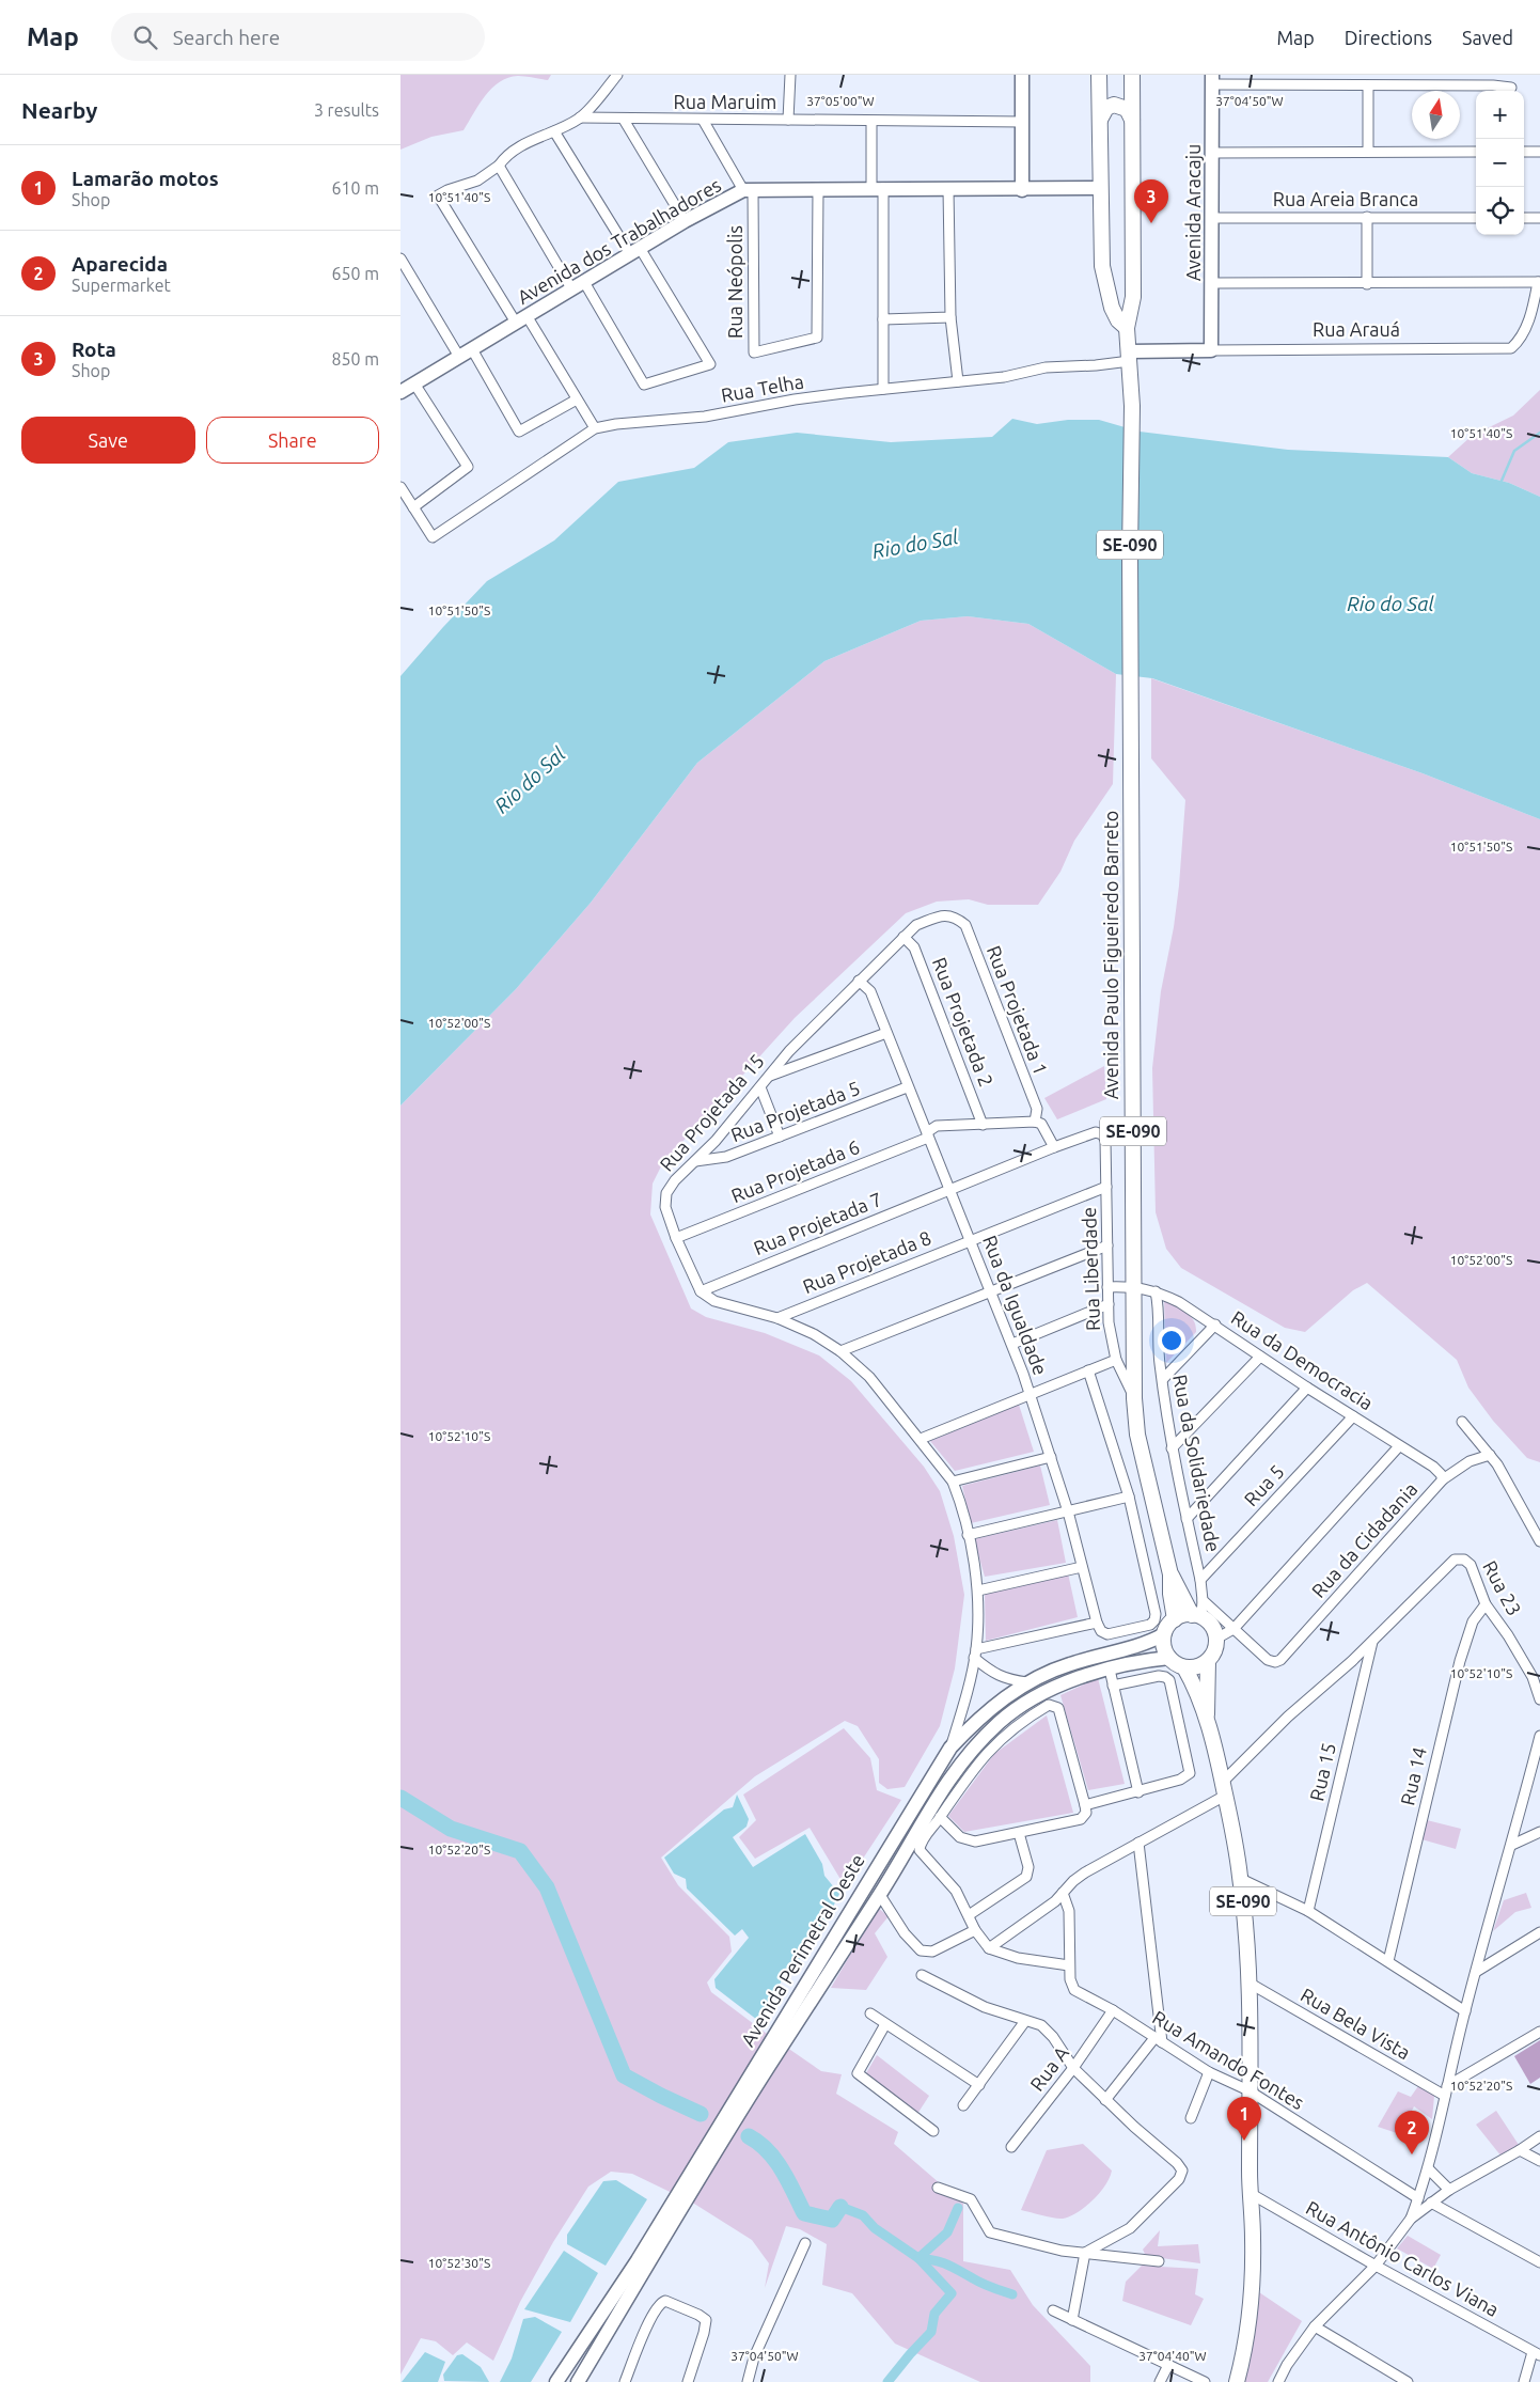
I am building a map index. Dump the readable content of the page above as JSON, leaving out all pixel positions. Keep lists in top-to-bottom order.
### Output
{
  "streets": {
    "main road": [
      "Avenida Aracaju",
      "Avenida dos Trabalhadores",
      "Rua Arauá",
      "SE-090",
      "Avenida Paulo Figueiredo Barreto",
      "Avenida Perimetral Oeste"
    ],
    "street": [
      "Rua Maruim",
      "Rua Areia Branca",
      "Rua Neópolis",
      "Rua Telha",
      "Rua Projetada 1",
      "Rua Projetada 2",
      "Rua Projetada 5",
      "Rua Projetada 15",
      "Rua Projetada 6",
      "Rua Projetada 7",
      "Rua Projetada 8",
      "Rua Liberdade",
      "Rua da Igualdade",
      "Rua da Democracia",
      "Rua da Solidariedade",
      "Rua 5",
      "Rua da Cidadania",
      "Rua 23",
      "Rua 15",
      "Rua 14",
      "Rua Bela Vista",
      "Rua Amando Fontes",
      "Rua A",
      "Rua Antônio Carlos Viana"
    ]
  },
  "crossings": [
    ["Rua Areia Branca", "Avenida Aracaju"],
    ["Avenida Aracaju", "Rua Arauá"],
    ["Avenida dos Trabalhadores", "Rua Neópolis"],
    ["Avenida dos Trabalhadores", "SE-090"],
    ["Rua Arauá", "Rua Telha"],
    ["Rua Arauá", "SE-090"],
    ["Rua Arauá", "Avenida Paulo Figueiredo Barreto"],
    ["Rua Telha", "SE-090"],
    ["Rua Telha", "Avenida Paulo Figueiredo Barreto"],
    ["SE-090", "Avenida Paulo Figueiredo Barreto"],
    ["SE-090", "Rua da Solidariedade"],
    ["SE-090", "Avenida Perimetral Oeste"],
    ["SE-090", "Rua Bela Vista"],
    ["SE-090", "Rua Amando Fontes"],
    ["SE-090", "Rua Antônio Carlos Viana"],
    ["Avenida Paulo Figueiredo Barreto", "Rua Liberdade"],
    ["Avenida Paulo Figueiredo Barreto", "Rua da Democracia"],
    ["Avenida Paulo Figueiredo Barreto", "Rua da Solidariedade"],
    ["Avenida Paulo Figueiredo Barreto", "Avenida Perimetral Oeste"],
    ["Rua Projetada 1", "Rua Projetada 15"],
    ["Rua Projetada 2", "Rua Projetada 15"],
    ["Rua Projetada 5", "Rua Projetada 15"],
    ["Rua Projetada 5", "Rua da Igualdade"],
    ["Rua Projetada 15", "Rua Projetada 6"],
    ["Rua Projetada 15", "Rua Projetada 7"],
    ["Rua Projetada 15", "Rua da Igualdade"],
    ["Rua Projetada 6", "Rua da Igualdade"],
    ["Rua Projetada 7", "Rua Liberdade"],
    ["Rua Projetada 7", "Rua da Igualdade"],
    ["Rua Projetada 8", "Rua Liberdade"],
    ["Rua Projetada 8", "Rua da Igualdade"],
    ["Rua Liberdade", "Rua da Democracia"],
    ["Rua da Democracia", "Rua da Solidariedade"],
    ["Rua da Democracia", "Rua 5"],
    ["Rua da Democracia", "Rua da Cidadania"],
    ["Rua da Solidariedade", "Rua 5"],
    ["Rua da Solidariedade", "Avenida Perimetral Oeste"],
    ["Rua 23", "Rua 15"],
    ["Rua 23", "Rua 14"],
    ["Rua Amando Fontes", "Rua A"]
  ],
  "water": ["Rio do Sal"],
  "north": "top",
  "page": {
    "header": "Map",
    "search": "Search here",
    "nav": ["Map", "Directions", "Saved"],
    "heading": ["Nearby", "3 results"],
    "map_buttons": ["+", "−"],
    "list": [
      {
        "mark": "1",
        "name": "Lamarão motos",
        "note": "Shop",
        "value": "610 m"
      },
      {
        "mark": "2",
        "name": "Aparecida",
        "note": "Supermarket",
        "value": "650 m"
      },
      {
        "mark": "3",
        "name": "Rota",
        "note": "Shop",
        "value": "850 m"
      }
    ],
    "pins": ["3", "1", "2"],
    "buttons": ["Save", "Share"]
  },
  "coordinates": [
    "37°05'00\"W",
    "37°04'50\"W",
    "10°51'40\"S",
    "10°51'50\"S",
    "10°52'00\"S",
    "10°52'10\"S",
    "10°52'20\"S",
    "10°52'30\"S",
    "37°04'40\"W"
  ]
}
